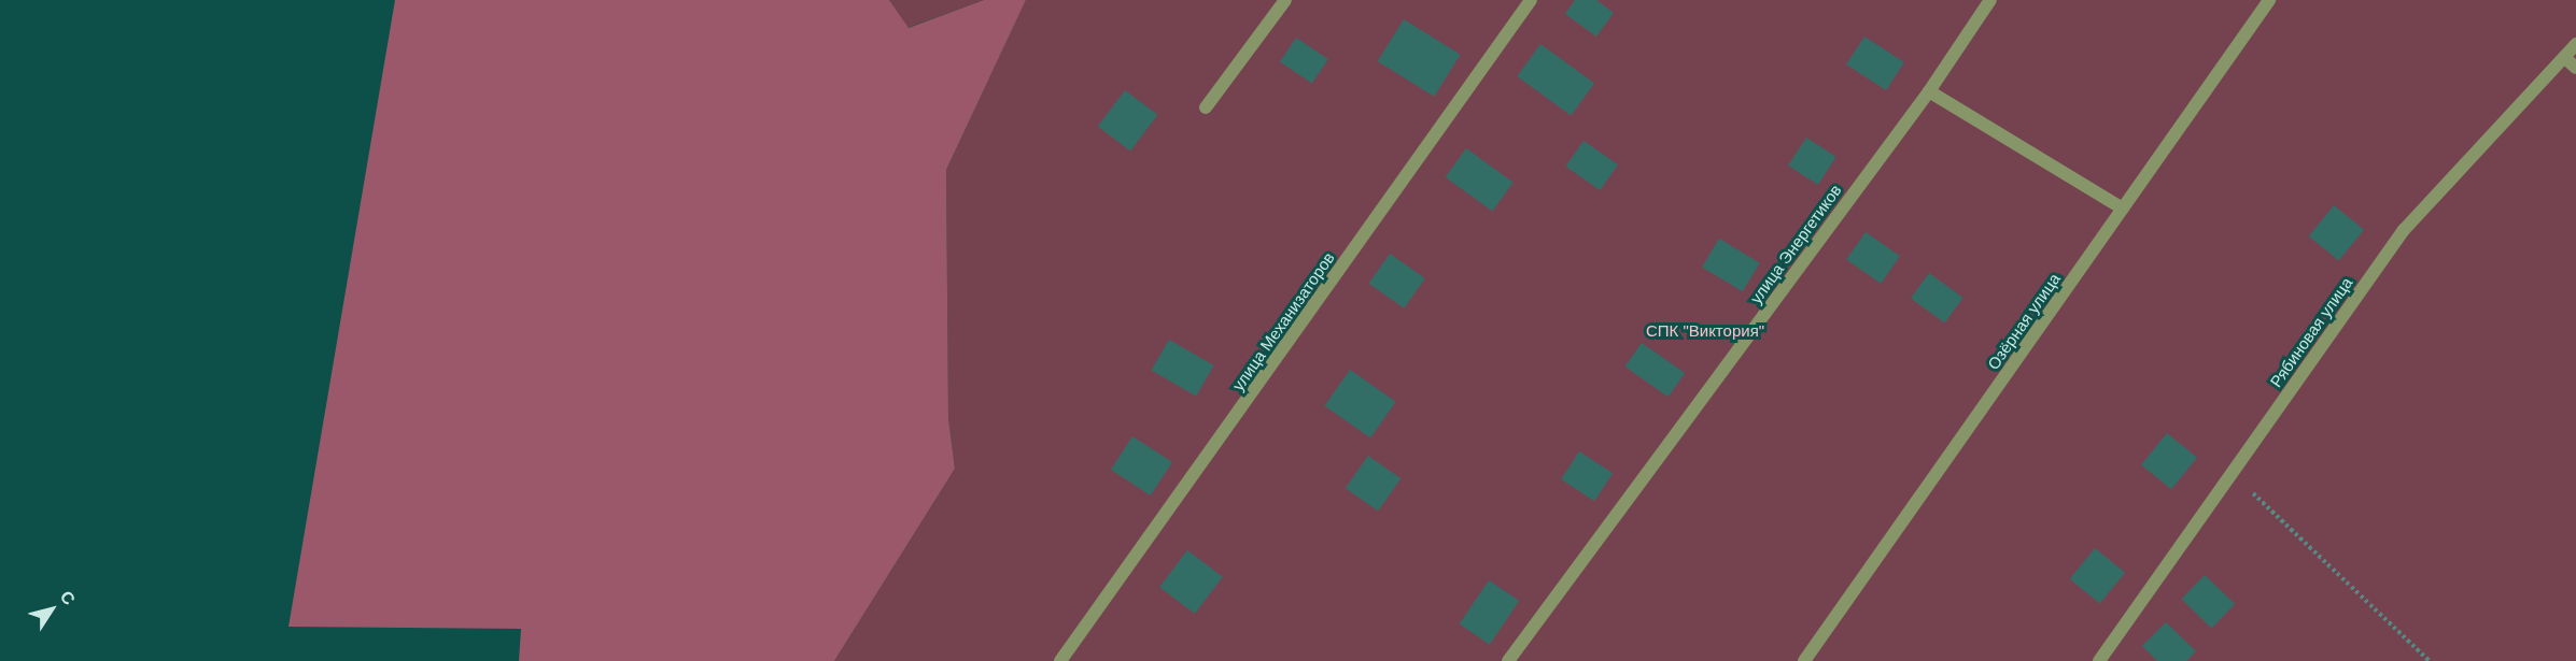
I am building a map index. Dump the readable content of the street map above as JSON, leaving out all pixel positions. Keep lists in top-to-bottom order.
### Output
{
  "streets": {
    "street": [
      "улица Энергетиков",
      "улица Механизаторов",
      "Озёрная улица",
      "Рябиновая улица"
    ]
  },
  "parks": ["СПК \"Виктория\""],
  "north": "top right"
}
